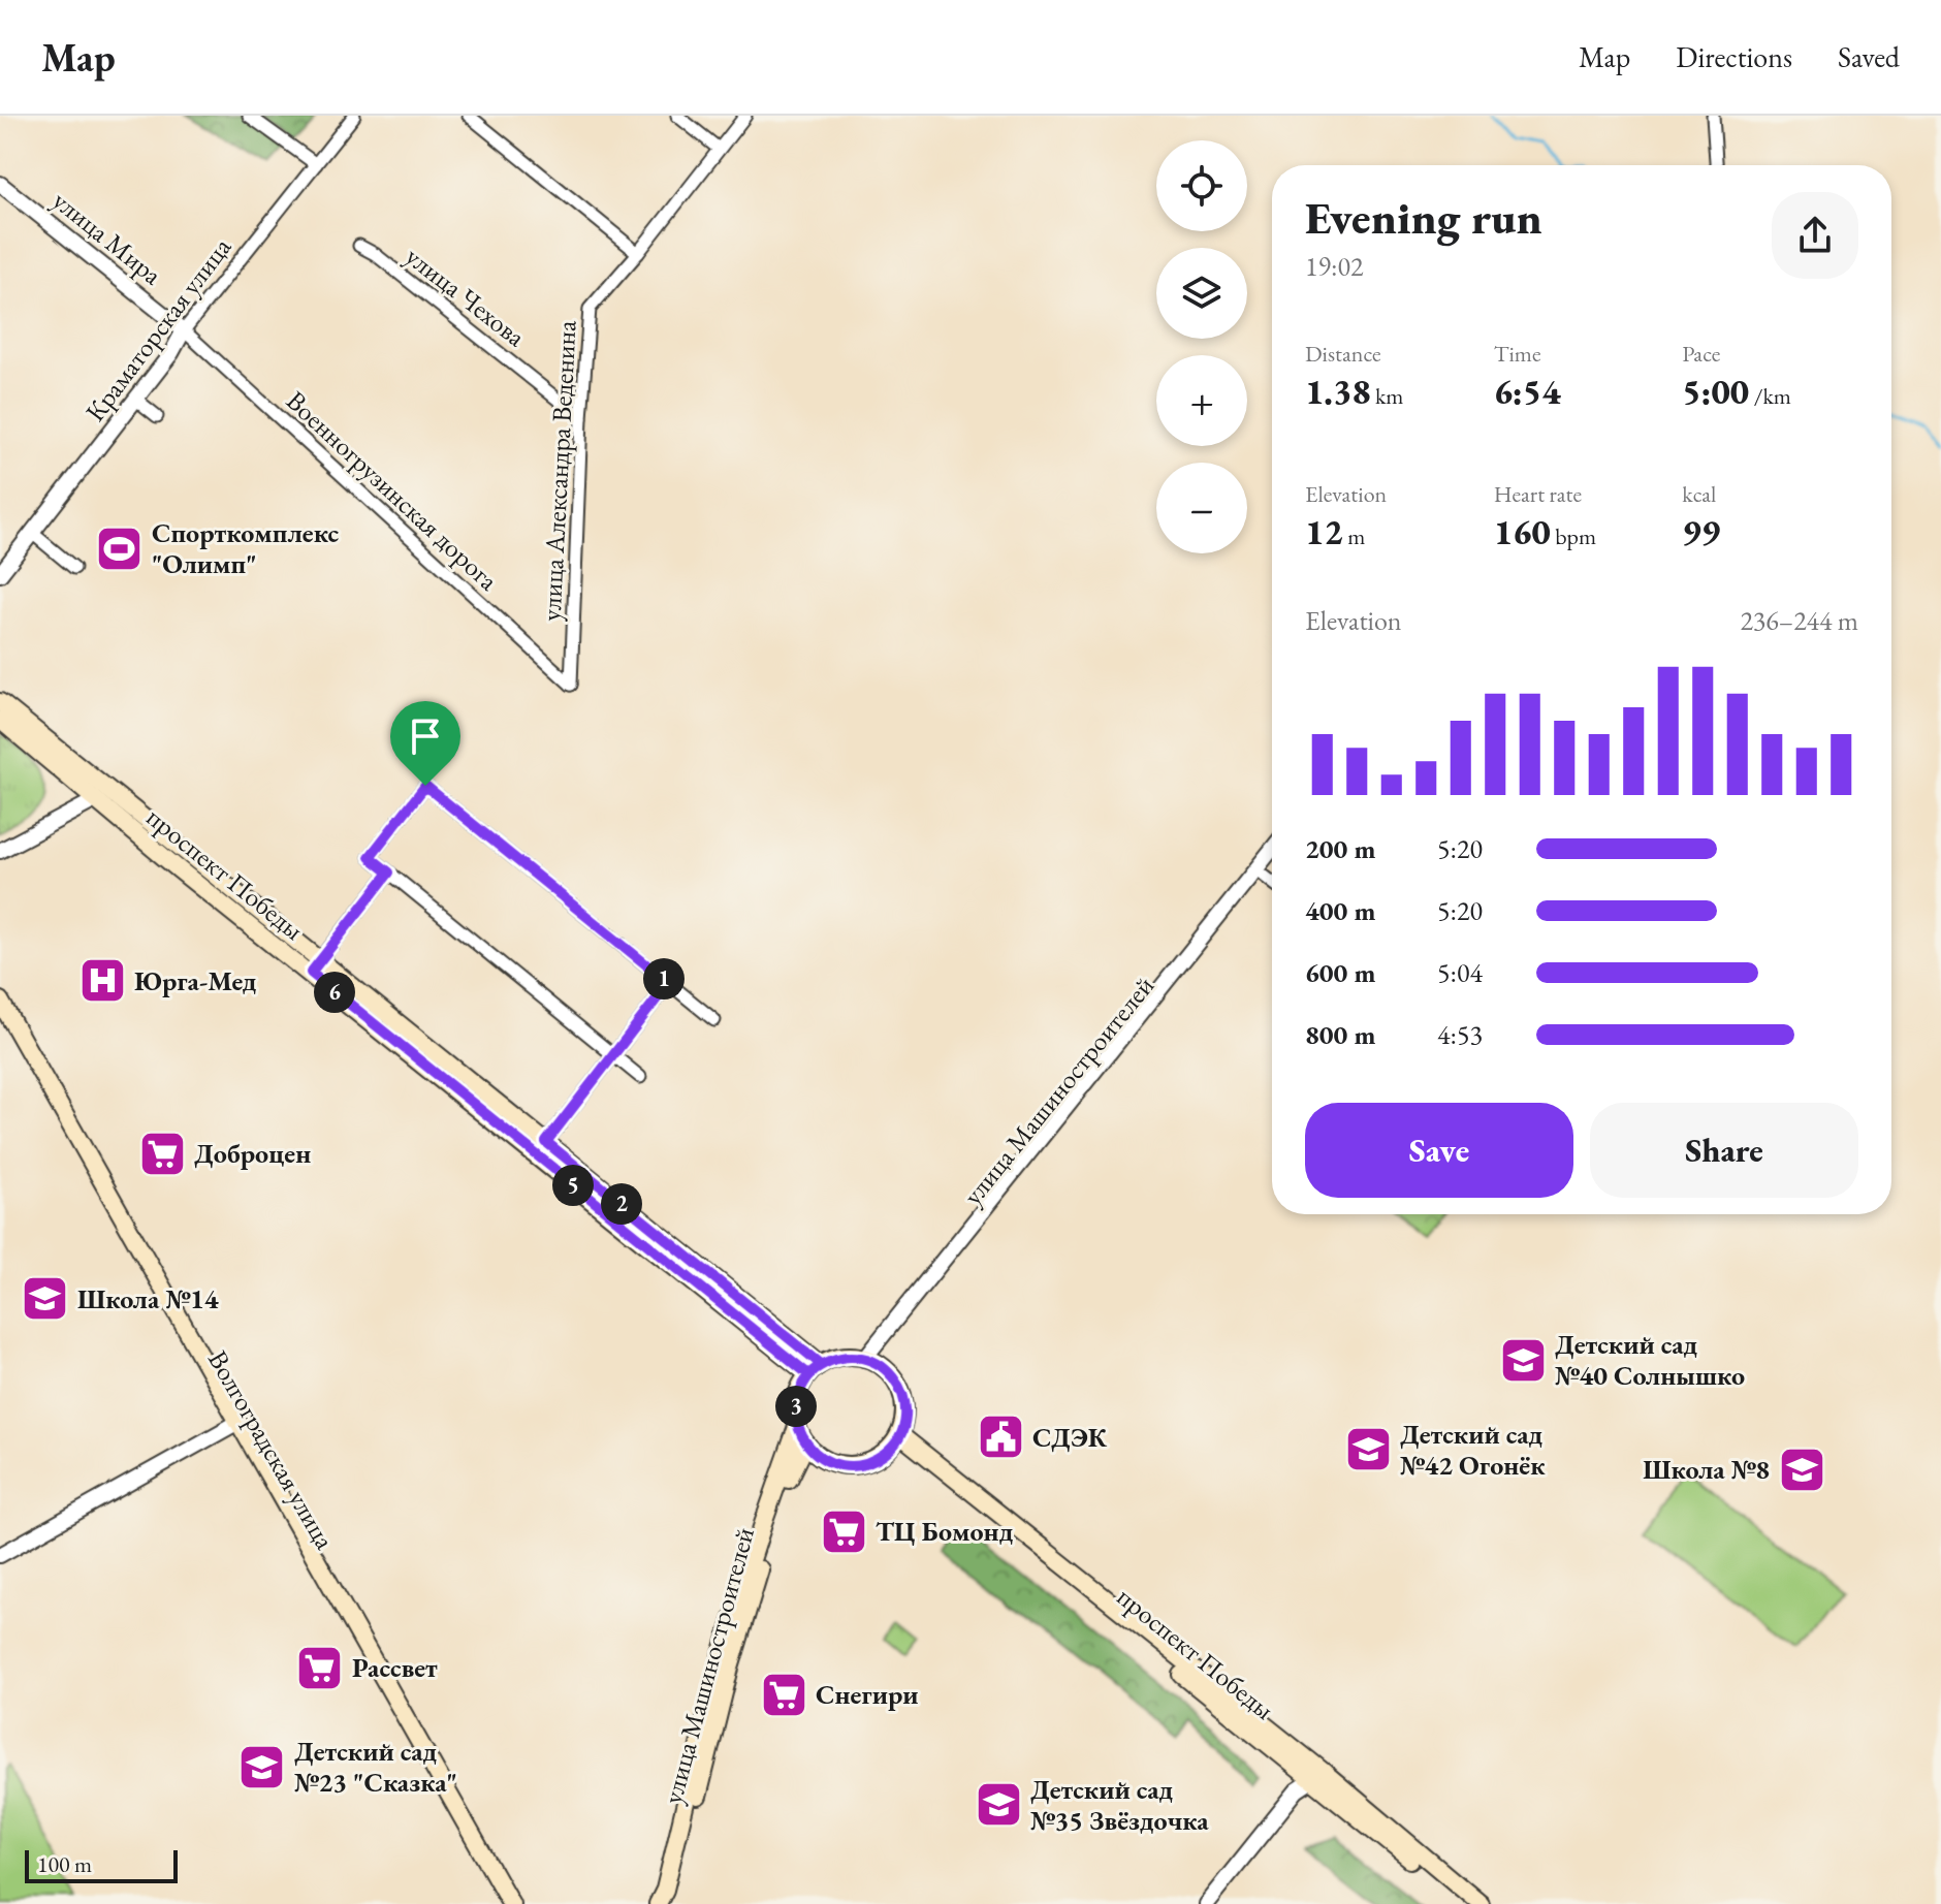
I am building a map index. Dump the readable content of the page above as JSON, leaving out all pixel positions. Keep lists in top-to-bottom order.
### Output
{
  "streets": {
    "main road": ["проспект Победы", "улица Машиностроителей", "Волгоградская улица"],
    "street": [
      "улица Мира",
      "улица Чехова",
      "Краматорская улица",
      "улица Александра Веденина",
      "Военногрузинская дорога"
    ]
  },
  "crossings": [
    ["улица Мира", "Краматорская улица"],
    ["улица Мира", "Военногрузинская дорога"],
    ["улица Чехова", "улица Александра Веденина"],
    ["Краматорская улица", "Военногрузинская дорога"],
    ["улица Александра Веденина", "Военногрузинская дорога"],
    ["проспект Победы", "улица Машиностроителей"]
  ],
  "places": {
    "sports": ["Спорткомплекс \"Олимп\""],
    "hospital": ["Юрга-Мед"],
    "supermarket": [
      "Доброцен",
      "ТЦ Бомонд",
      "Рассвет",
      "Снегири"
    ],
    "school or university": [
      "Школа №14",
      "Детский сад №40 Солнышко",
      "Детский сад №42 Огонёк",
      "Школа №8",
      "Детский сад №23 \"Сказка\"",
      "Детский сад №35 Звёздочка"
    ],
    "public building": ["СДЭК"]
  },
  "scale_bar": "100 m",
  "page": {
    "header": "Map",
    "nav": ["Map", "Directions", "Saved"],
    "map_buttons": ["+", "−"],
    "heading": ["Evening run", "19:02"],
    "stats": [
      ["Distance", "1.38 km"],
      ["Time", "6:54"],
      ["Pace", "5:00 /km"],
      ["Elevation", "12 m"],
      ["Heart rate", "160 bpm"],
      ["kcal", "99"]
    ],
    "chart": ["Elevation", "236–244 m"],
    "list": [
      {
        "name": "200 m",
        "note": "5:20"
      },
      {
        "name": "400 m",
        "note": "5:20"
      },
      {
        "name": "600 m",
        "note": "5:04"
      },
      {
        "name": "800 m",
        "note": "4:53"
      }
    ],
    "pins": [
      "1",
      "6",
      "5",
      "2",
      "3"
    ],
    "buttons": ["Save", "Share"],
    "scale": "100 m"
  }
}
